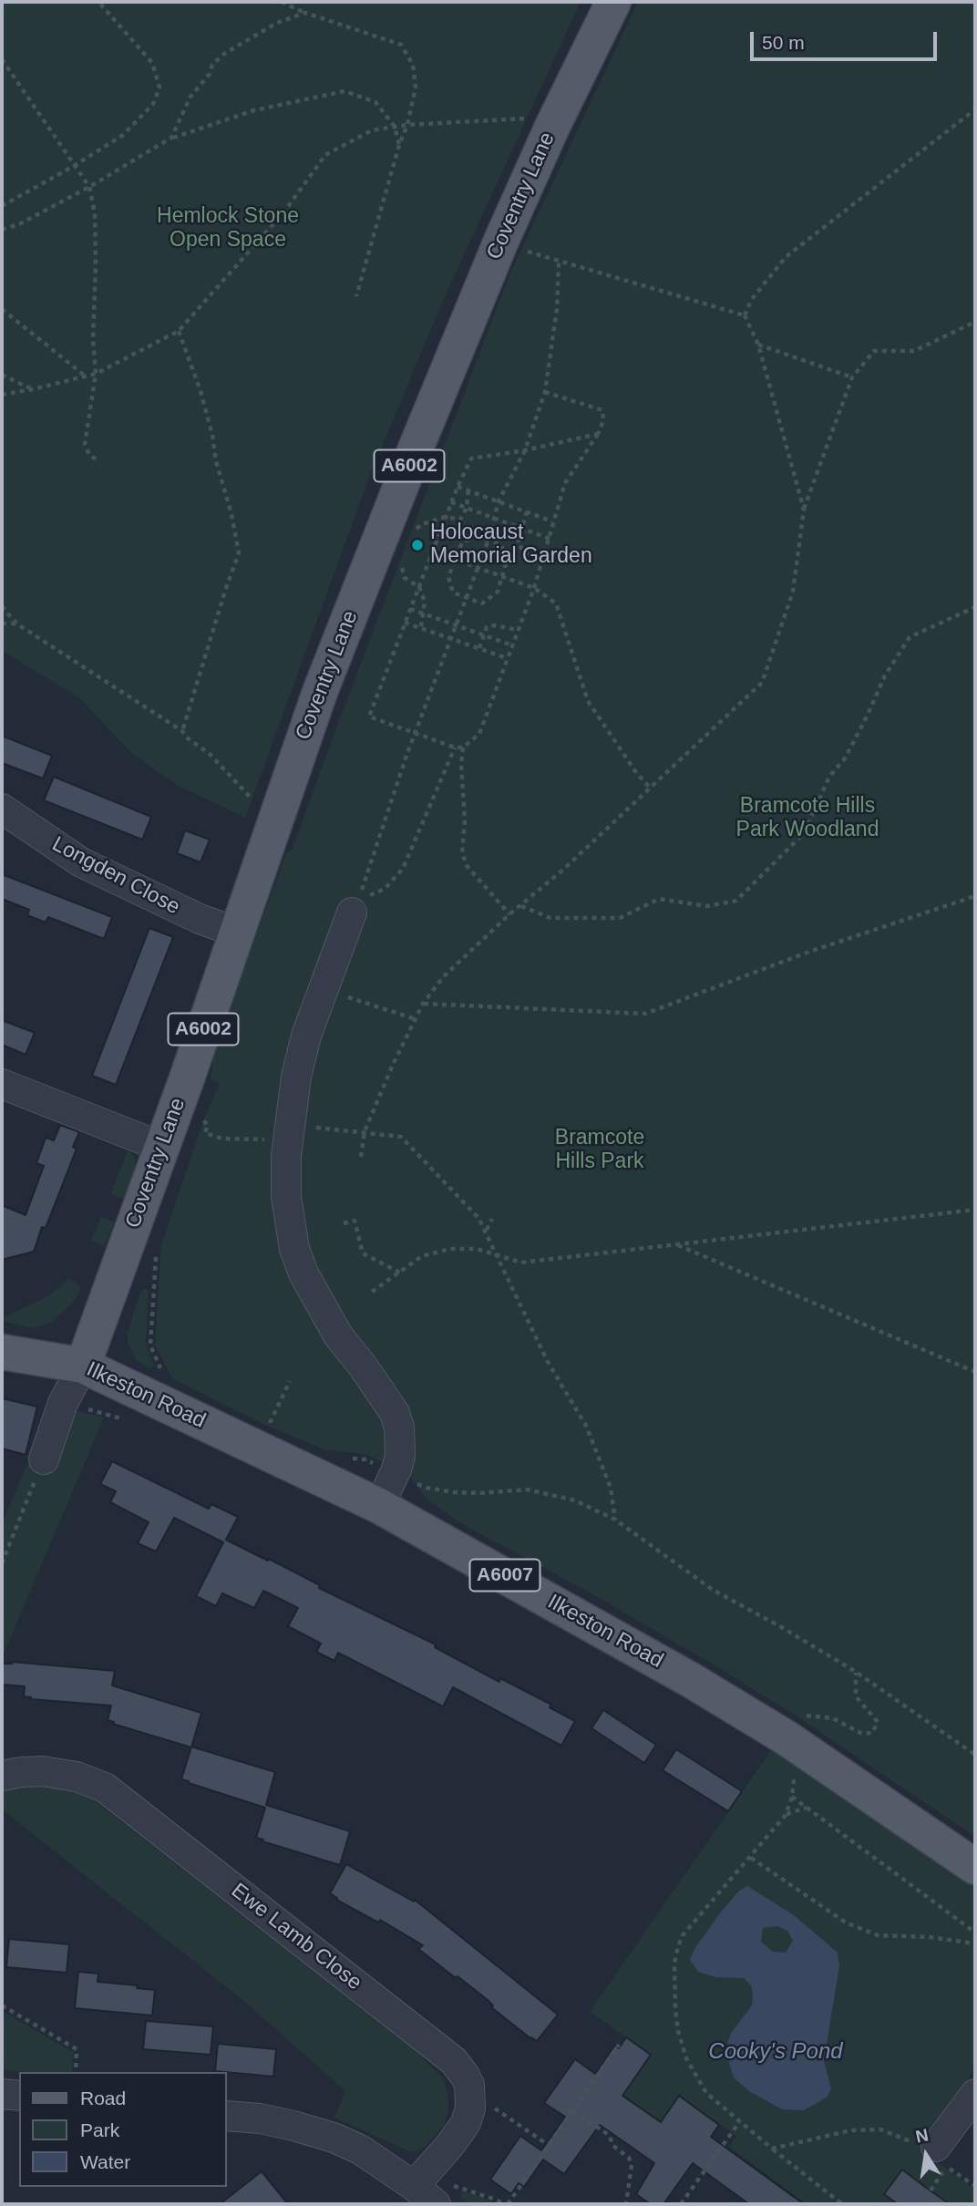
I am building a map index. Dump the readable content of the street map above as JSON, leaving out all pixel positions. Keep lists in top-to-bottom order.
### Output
{
  "streets": {
    "main road": [
      "Coventry Lane",
      "A6002",
      "Ilkeston Road",
      "A6007"
    ],
    "street": ["Longden Close", "Ewe Lamb Close"]
  },
  "crossings": [
    ["Coventry Lane", "Longden Close"],
    ["Coventry Lane", "Ilkeston Road"]
  ],
  "water": ["Cooky's Pond"],
  "parks": ["Hemlock Stone Open Space", "Bramcote Hills Park Woodland", "Bramcote Hills Park"],
  "places": ["Holocaust Memorial Garden"],
  "legend": ["Road", "Park", "Water"],
  "scale_bar": "50 m",
  "north": "top"
}
